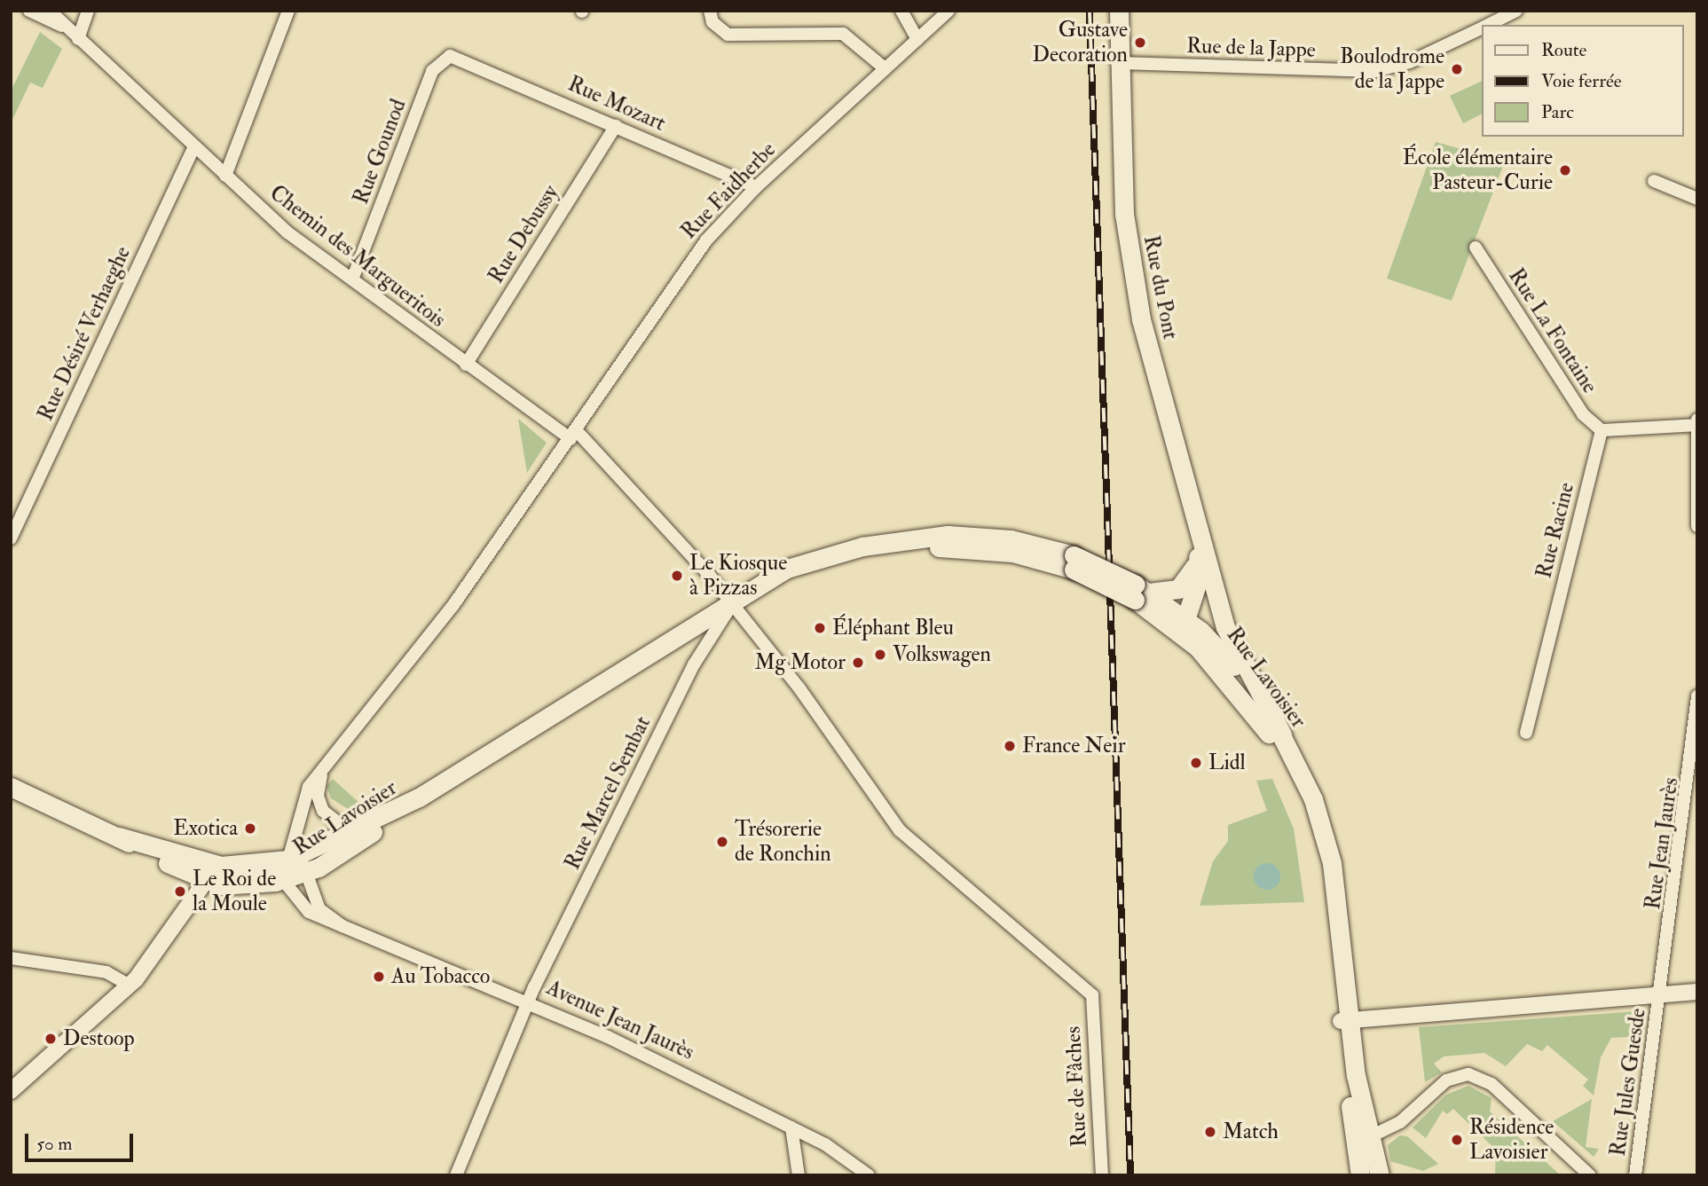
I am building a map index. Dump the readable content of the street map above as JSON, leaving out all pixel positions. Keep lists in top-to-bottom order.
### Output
{
  "streets": {
    "main road": ["Rue du Pont", "Rue Lavoisier"],
    "street": [
      "Rue de la Jappe",
      "Rue Mozart",
      "Rue Gounod",
      "Rue Faidherbe",
      "Rue Debussy",
      "Chemin des Margueritois",
      "Rue La Fontaine",
      "Rue Désiré Verhaeghe",
      "Rue Racine",
      "Rue Marcel Sembat",
      "Rue Jean Jaurès",
      "Avenue Jean Jaurès",
      "Rue Jules Guesde",
      "Rue de Fâches"
    ]
  },
  "crossings": [
    ["Rue de la Jappe", "Rue du Pont"],
    ["Rue Mozart", "Rue Gounod"],
    ["Rue Mozart", "Rue Faidherbe"],
    ["Rue Mozart", "Rue Debussy"],
    ["Rue Gounod", "Chemin des Margueritois"],
    ["Rue Faidherbe", "Chemin des Margueritois"],
    ["Rue Faidherbe", "Rue Lavoisier"],
    ["Rue Faidherbe", "Avenue Jean Jaurès"],
    ["Rue Debussy", "Chemin des Margueritois"],
    ["Chemin des Margueritois", "Rue Désiré Verhaeghe"],
    ["Chemin des Margueritois", "Rue Lavoisier"],
    ["Chemin des Margueritois", "Rue Marcel Sembat"],
    ["Chemin des Margueritois", "Rue de Fâches"],
    ["Rue du Pont", "Rue Lavoisier"],
    ["Rue La Fontaine", "Rue Racine"],
    ["Rue Lavoisier", "Rue Marcel Sembat"],
    ["Rue Lavoisier", "Avenue Jean Jaurès"],
    ["Rue Marcel Sembat", "Avenue Jean Jaurès"],
    ["Rue Jean Jaurès", "Rue Jules Guesde"]
  ],
  "places": [
    "Gustave Decoration",
    "Boulodrome de la Jappe",
    "École élémentaire Pasteur-Curie",
    "Le Kiosque à Pizzas",
    "Éléphant Bleu",
    "Volkswagen",
    "Mg Motor",
    "France Neir",
    "Lidl",
    "Exotica",
    "Trésorerie de Ronchin",
    "Le Roi de la Moule",
    "Au Tobacco",
    "Destoop",
    "Match",
    "Résidence Lavoisier"
  ],
  "legend": ["Route", "Voie ferrée", "Parc"],
  "scale_bar": "50 m"
}
